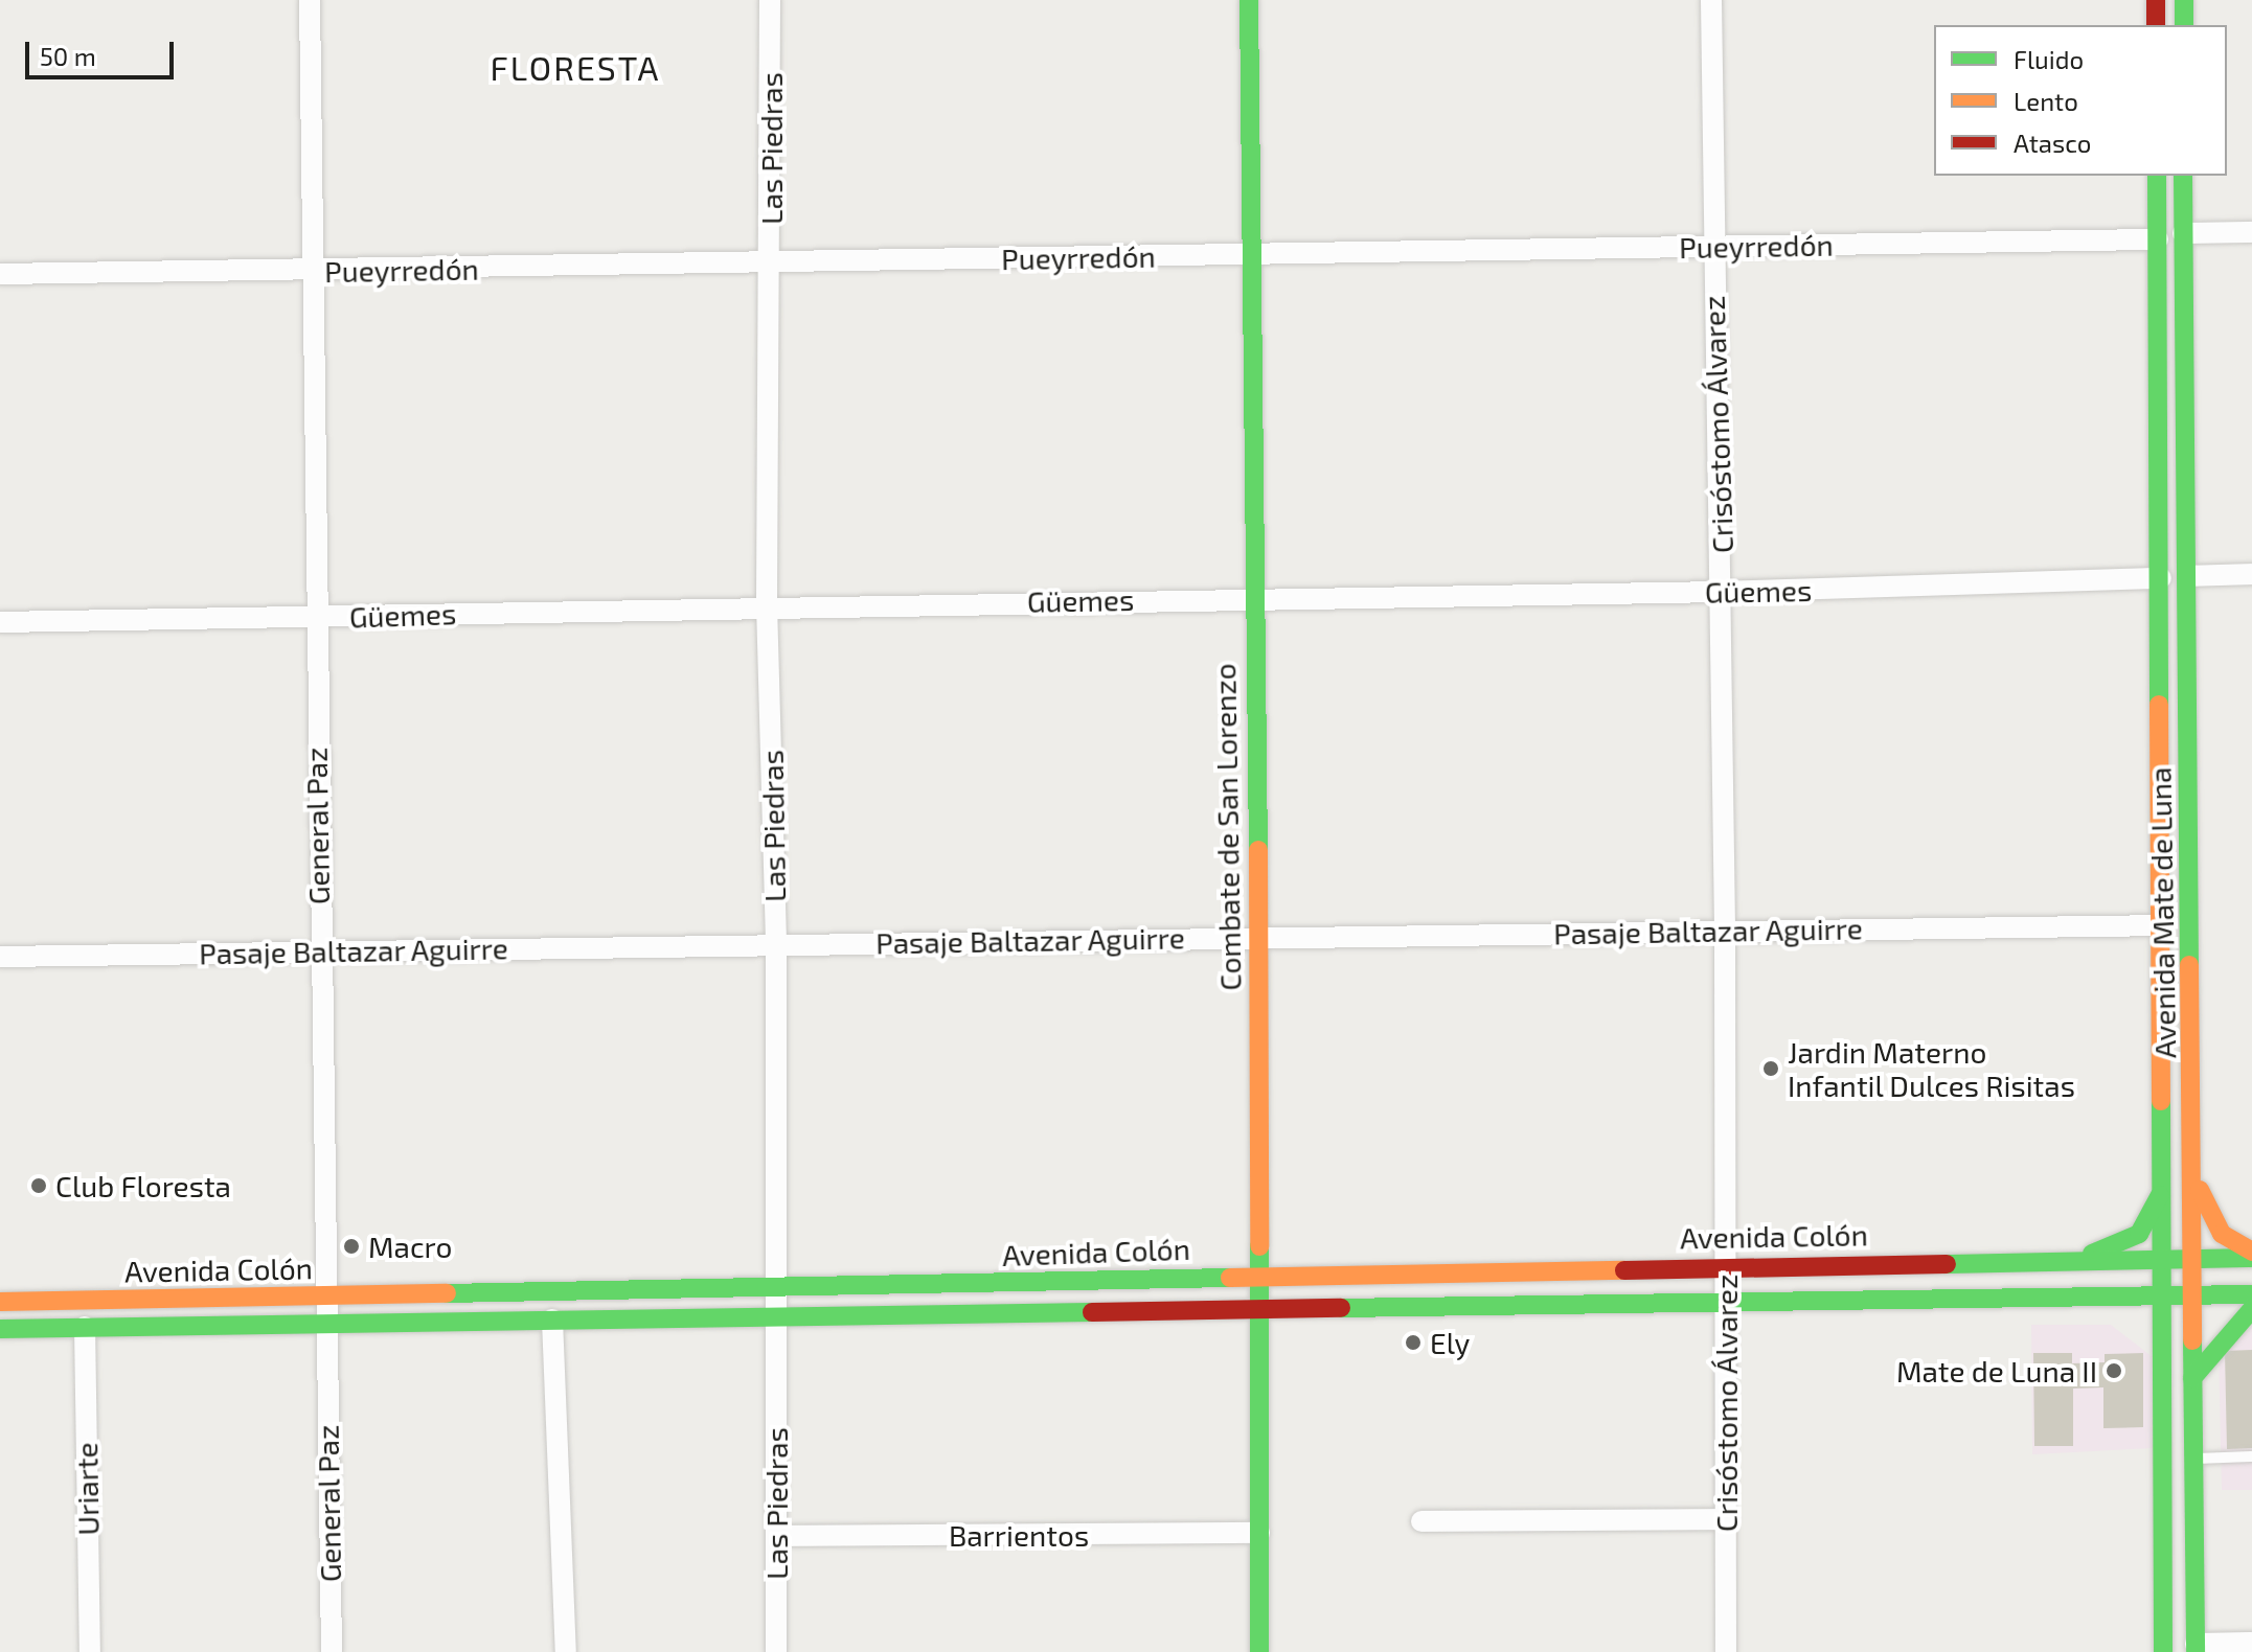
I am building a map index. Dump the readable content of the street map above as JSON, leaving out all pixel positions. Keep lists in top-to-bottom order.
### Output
{
  "streets": {
    "main road": ["Combate de San Lorenzo", "Avenida Mate de Luna", "Avenida Colón"],
    "street": [
      "Las Piedras",
      "Pueyrredón",
      "Crisóstomo Álvarez",
      "Güemes",
      "General Paz",
      "Pasaje Baltazar Aguirre",
      "Uriarte",
      "Barrientos"
    ]
  },
  "crossings": [
    ["Las Piedras", "Pueyrredón"],
    ["Las Piedras", "Güemes"],
    ["Las Piedras", "Pasaje Baltazar Aguirre"],
    ["Las Piedras", "Avenida Colón"],
    ["Las Piedras", "Barrientos"],
    ["Pueyrredón", "Crisóstomo Álvarez"],
    ["Pueyrredón", "General Paz"],
    ["Pueyrredón", "Combate de San Lorenzo"],
    ["Pueyrredón", "Avenida Mate de Luna"],
    ["Crisóstomo Álvarez", "Güemes"],
    ["Crisóstomo Álvarez", "Pasaje Baltazar Aguirre"],
    ["Crisóstomo Álvarez", "Avenida Colón"],
    ["Güemes", "General Paz"],
    ["Güemes", "Combate de San Lorenzo"],
    ["Güemes", "Avenida Mate de Luna"],
    ["General Paz", "Pasaje Baltazar Aguirre"],
    ["General Paz", "Avenida Colón"],
    ["Combate de San Lorenzo", "Pasaje Baltazar Aguirre"],
    ["Combate de San Lorenzo", "Avenida Colón"],
    ["Combate de San Lorenzo", "Barrientos"],
    ["Avenida Mate de Luna", "Pasaje Baltazar Aguirre"],
    ["Avenida Mate de Luna", "Avenida Colón"],
    ["Avenida Colón", "Uriarte"]
  ],
  "districts": ["FLORESTA"],
  "places": [
    "Jardin Materno Infantil Dulces Risitas",
    "Club Floresta",
    "Macro",
    "Ely",
    "Mate de Luna II"
  ],
  "legend": ["Fluido", "Lento", "Atasco"],
  "scale_bar": "50 m"
}
